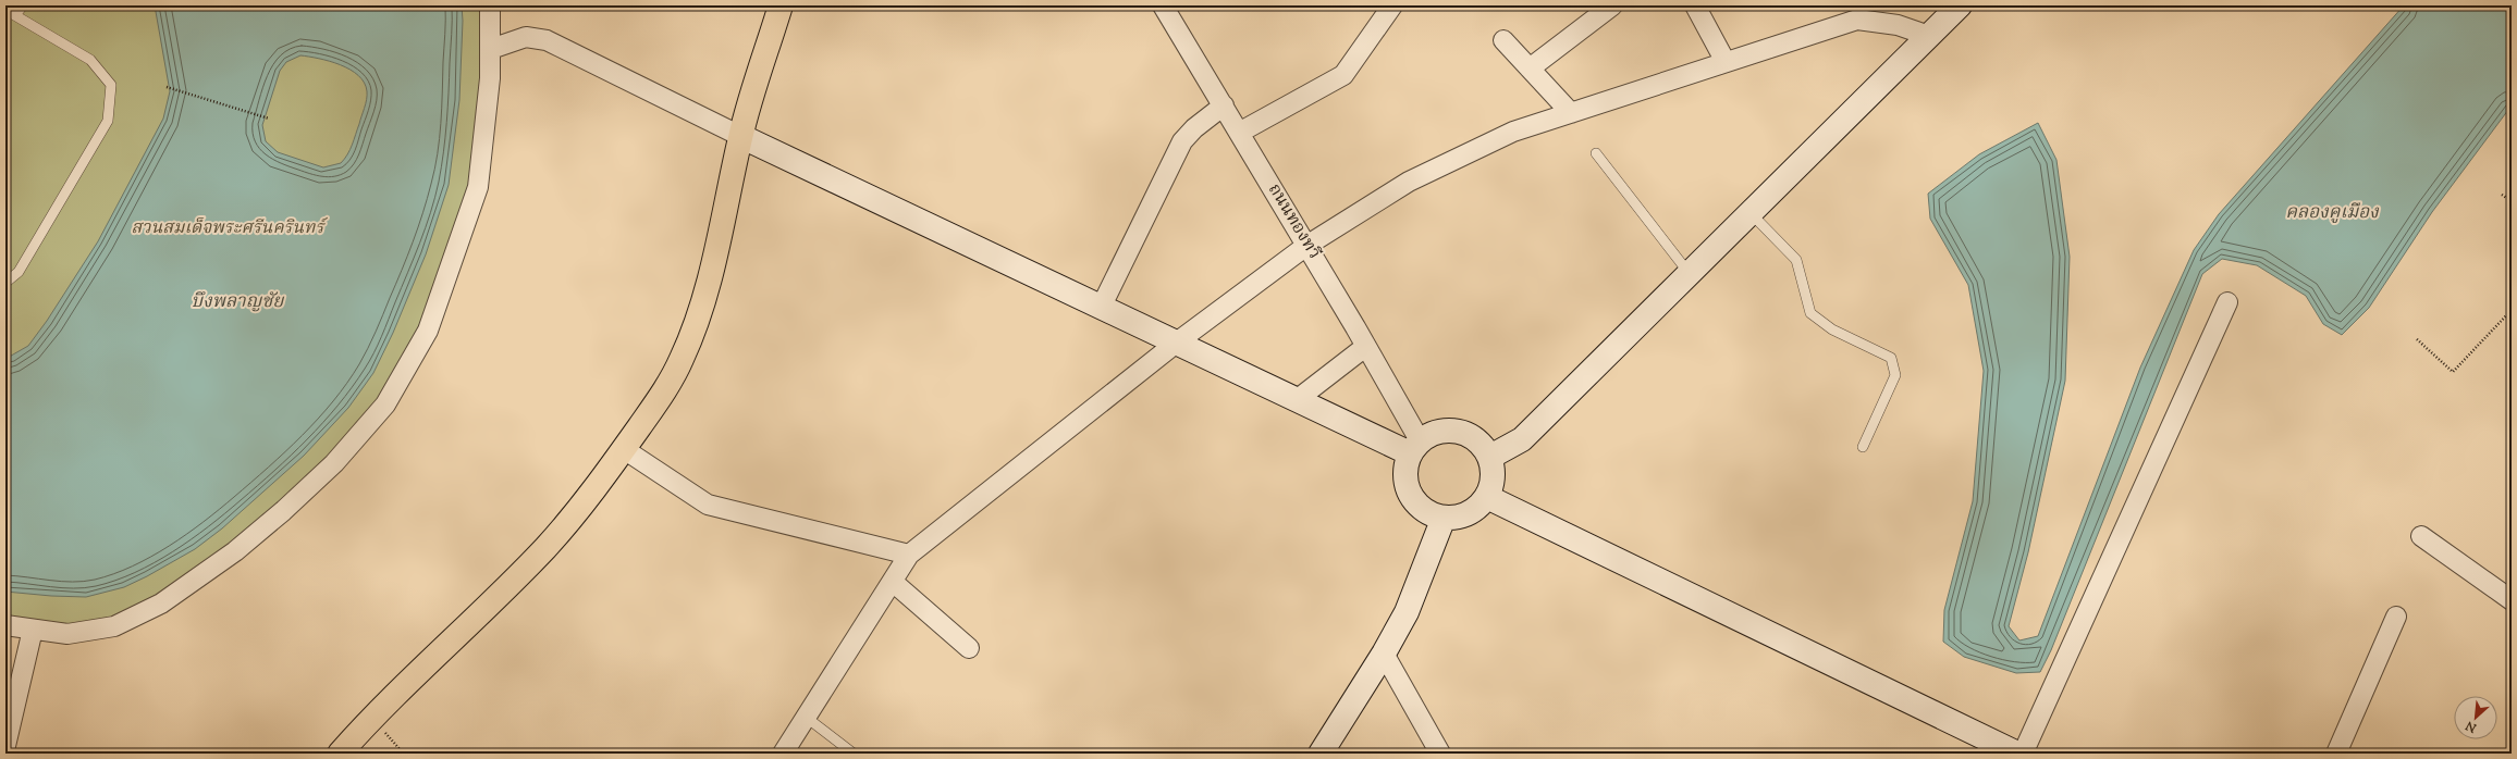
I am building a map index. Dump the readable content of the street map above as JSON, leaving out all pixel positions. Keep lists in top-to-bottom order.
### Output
{
  "streets": {
    "street": ["ถนนทองทวี"]
  },
  "water": ["คลองคูเมือง", "บึงพลาญชัย"],
  "parks": ["สวนสมเด็จพระศรีนครินทร์"],
  "north": "bottom left"
}
